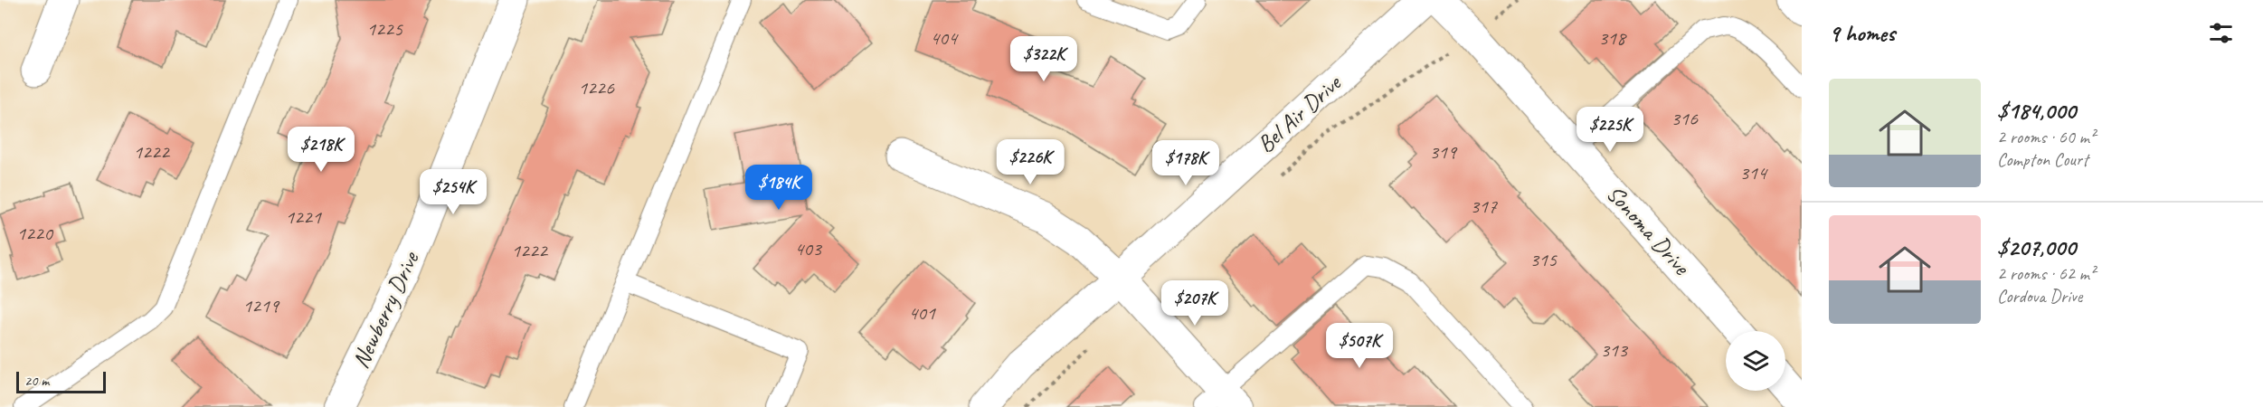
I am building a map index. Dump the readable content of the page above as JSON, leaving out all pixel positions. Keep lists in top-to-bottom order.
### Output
{
  "streets": {
    "street": ["Bel Air Drive", "Sonoma Drive", "Newberry Drive"]
  },
  "house_numbers": [
    "1225",
    "404",
    "318",
    "1226",
    "316",
    "1222",
    "319",
    "314",
    "317",
    "1221",
    "1220",
    "403",
    "1222",
    "315",
    "1219",
    "401",
    "313"
  ],
  "scale_bar": "20 m",
  "page": {
    "heading": "9 homes",
    "price": [
      "$322K",
      "$225K",
      "$218K",
      "$226K",
      "$178K",
      "$184K",
      "$254K",
      "$207K",
      "$507K"
    ],
    "list": [
      {
        "name": "$184,000",
        "note": "2 rooms · 60 m² · Compton Court"
      },
      {
        "name": "$207,000",
        "note": "2 rooms · 62 m² · Cordova Drive"
      }
    ],
    "scale": "20 m"
  }
}
